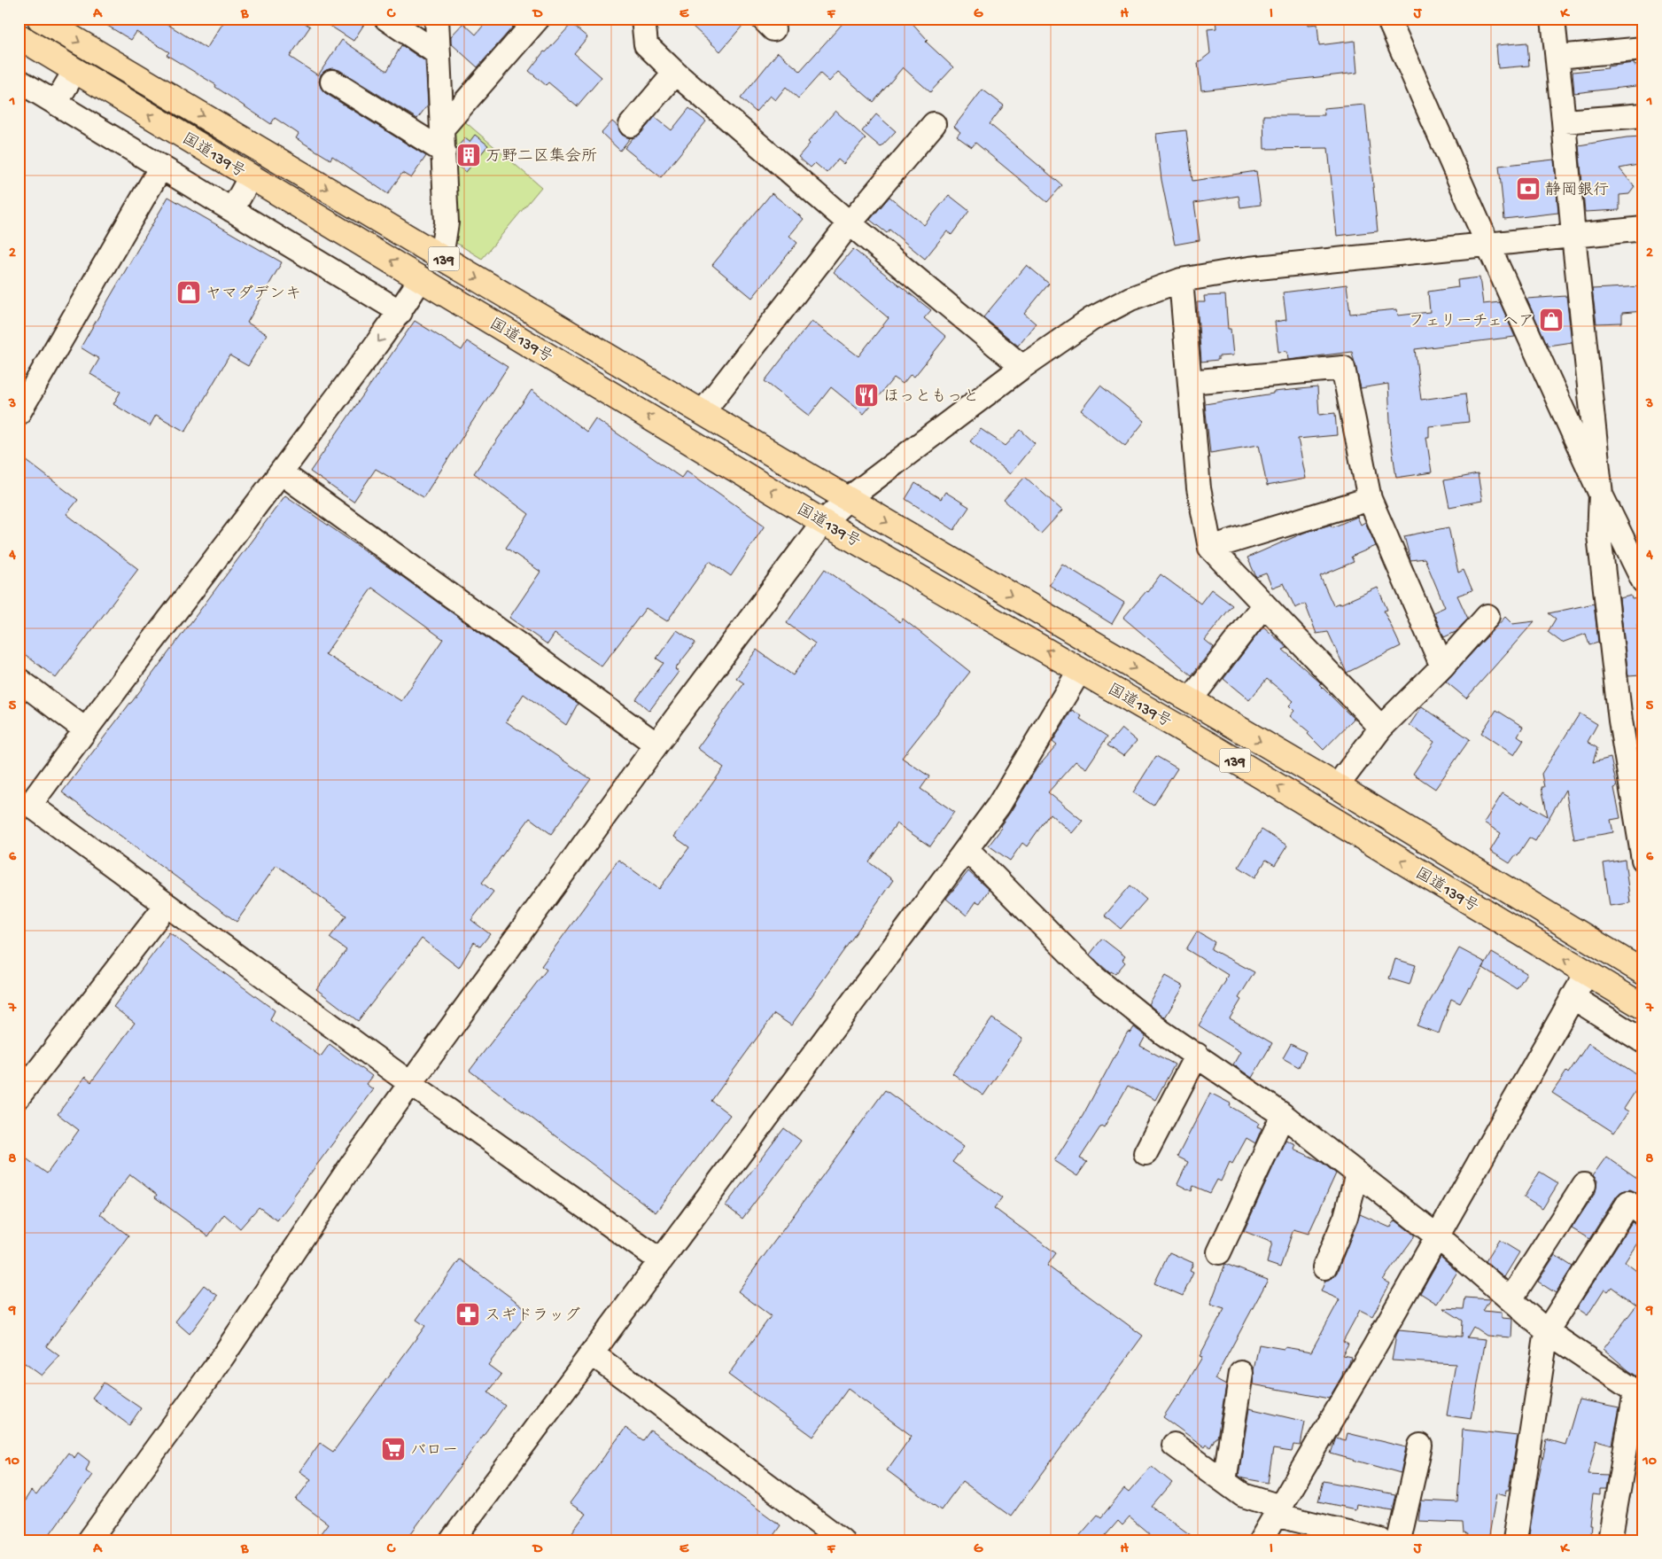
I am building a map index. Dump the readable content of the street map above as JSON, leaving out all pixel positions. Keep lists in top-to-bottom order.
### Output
{
  "streets": {
    "highway": ["国道139号", "139"]
  },
  "places": {
    "building": ["万野二区集会所"],
    "bank": ["静岡銀行"],
    "shop": ["ヤマダデンキ", "フェリーチェヘア"],
    "restaurant": ["ほっともっと"],
    "pharmacy": ["スギドラッグ"],
    "supermarket": ["バロー"]
  },
  "grid": {
    "columns": [
      "A",
      "B",
      "C",
      "D",
      "E",
      "F",
      "G",
      "H",
      "I",
      "J",
      "K"
    ],
    "rows": [
      "1",
      "2",
      "3",
      "4",
      "5",
      "6",
      "7",
      "8",
      "9",
      "10"
    ]
  }
}
